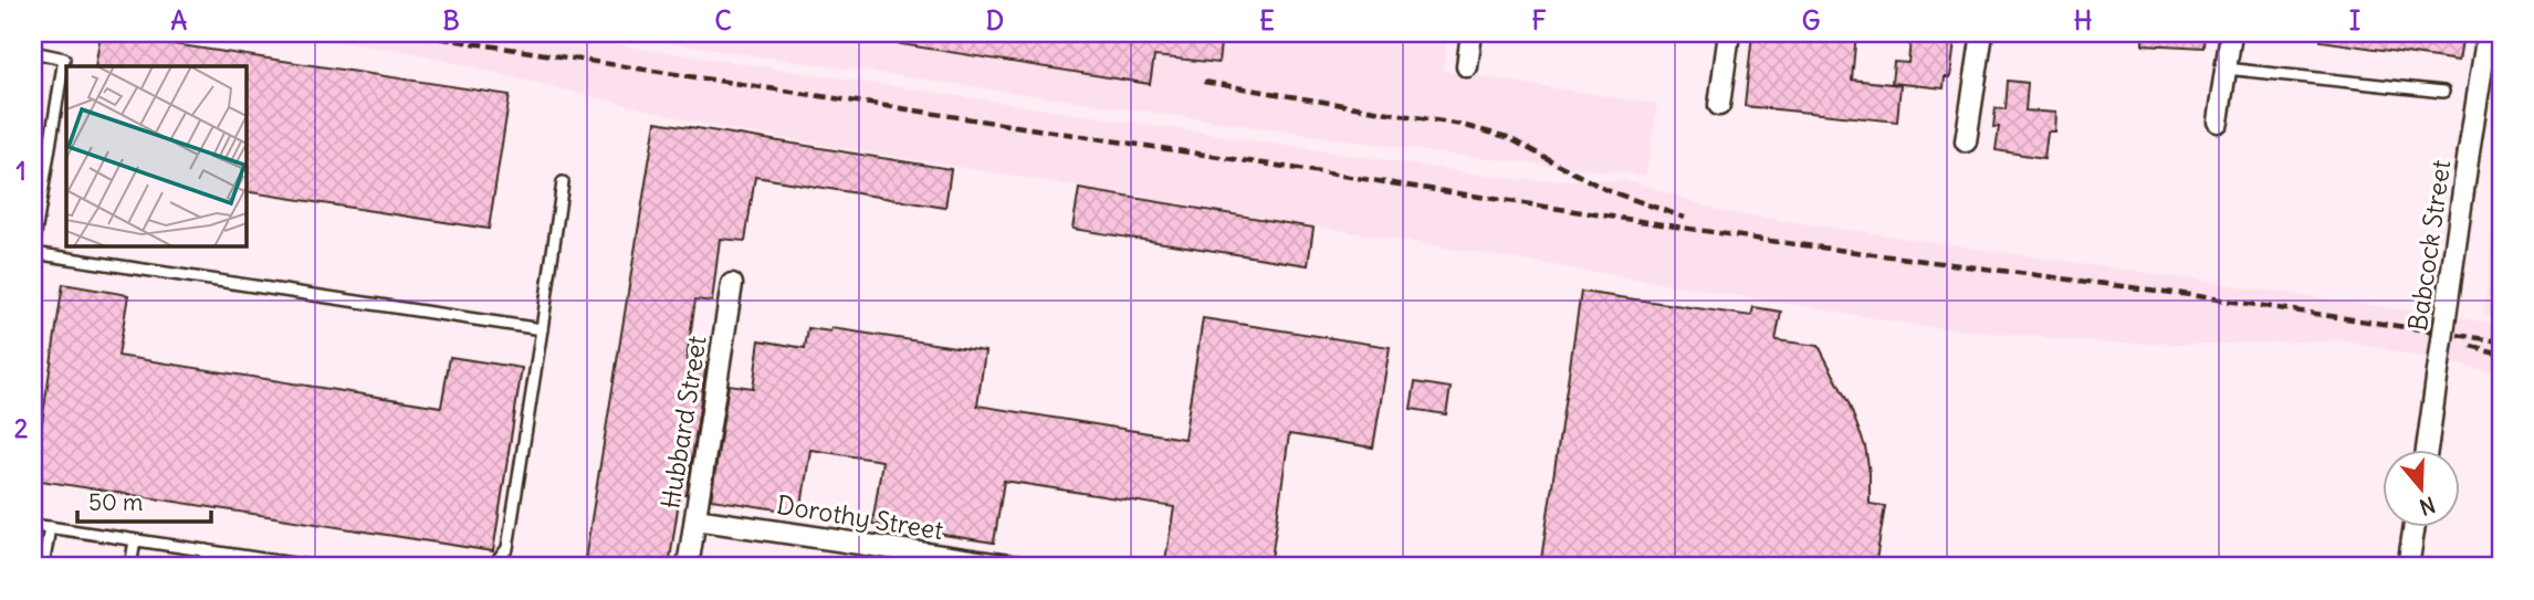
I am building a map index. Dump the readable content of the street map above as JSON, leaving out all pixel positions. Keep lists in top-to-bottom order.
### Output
{
  "streets": {
    "street": ["Babcock Street", "Hubbard Street", "Dorothy Street"]
  },
  "crossings": [
    ["Hubbard Street", "Dorothy Street"]
  ],
  "scale_bar": "50 m",
  "north": "bottom",
  "grid": {
    "columns": [
      "A",
      "B",
      "C",
      "D",
      "E",
      "F",
      "G",
      "H",
      "I"
    ],
    "rows": ["1", "2"]
  }
}
